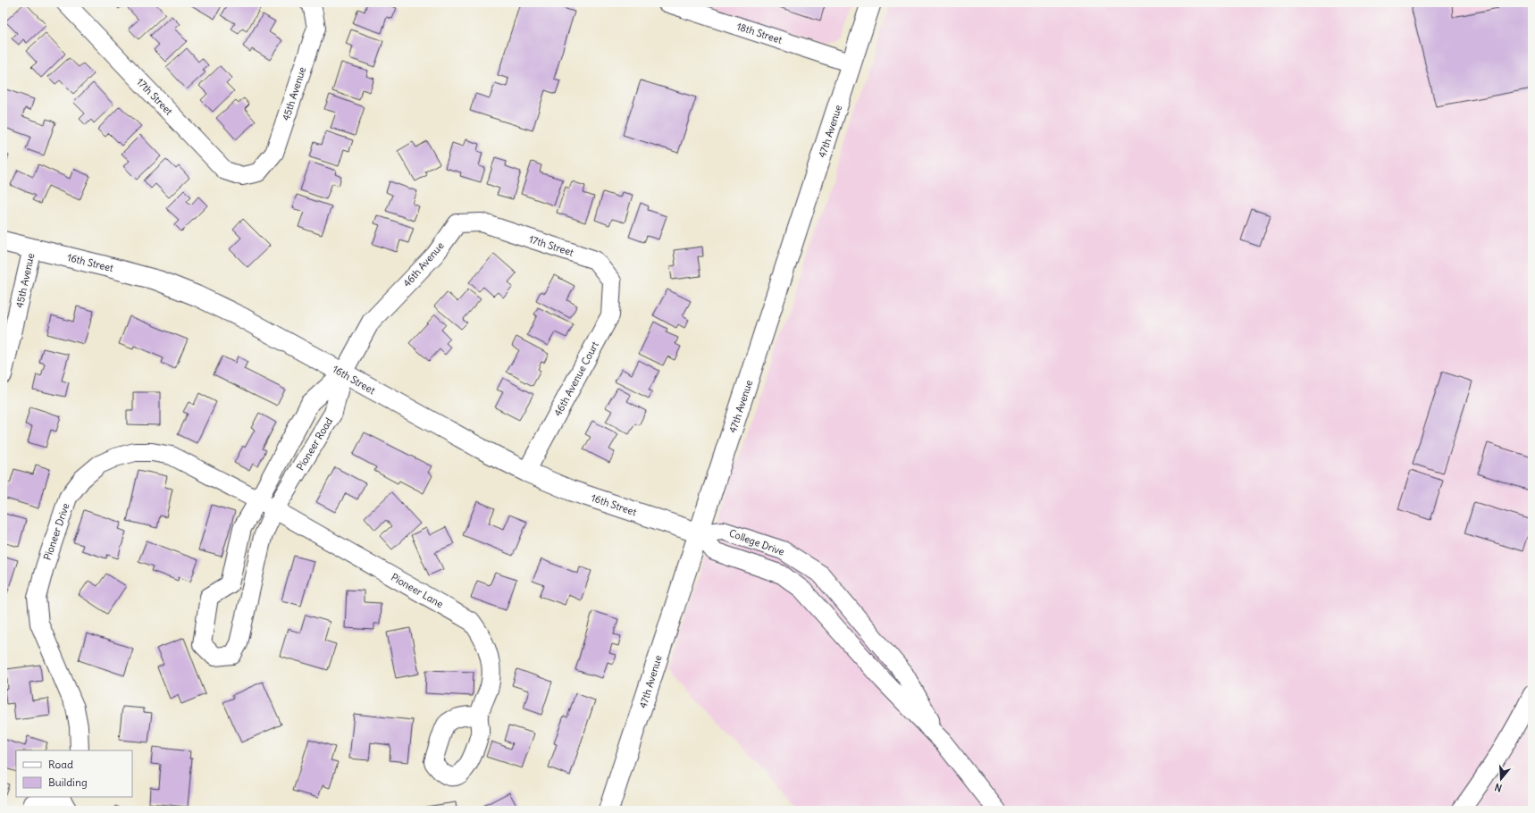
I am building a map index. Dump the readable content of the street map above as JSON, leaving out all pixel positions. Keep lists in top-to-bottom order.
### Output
{
  "streets": {
    "main road": ["47th Avenue", "16th Street"],
    "street": [
      "18th Street",
      "45th Avenue",
      "17th Street",
      "46th Avenue",
      "46th Avenue Court",
      "Pioneer Road",
      "Pioneer Drive",
      "College Drive",
      "Pioneer Lane"
    ]
  },
  "crossings": [
    ["18th Street", "47th Avenue"],
    ["45th Avenue", "17th Street"],
    ["45th Avenue", "16th Street"],
    ["17th Street", "46th Avenue"],
    ["17th Street", "46th Avenue Court"],
    ["47th Avenue", "16th Street"],
    ["47th Avenue", "College Drive"],
    ["16th Street", "46th Avenue Court"],
    ["16th Street", "Pioneer Road"],
    ["16th Street", "College Drive"],
    ["46th Avenue", "Pioneer Road"],
    ["Pioneer Road", "Pioneer Drive"],
    ["Pioneer Road", "Pioneer Lane"],
    ["Pioneer Drive", "Pioneer Lane"]
  ],
  "legend": ["Road", "Building"],
  "north": "bottom"
}
